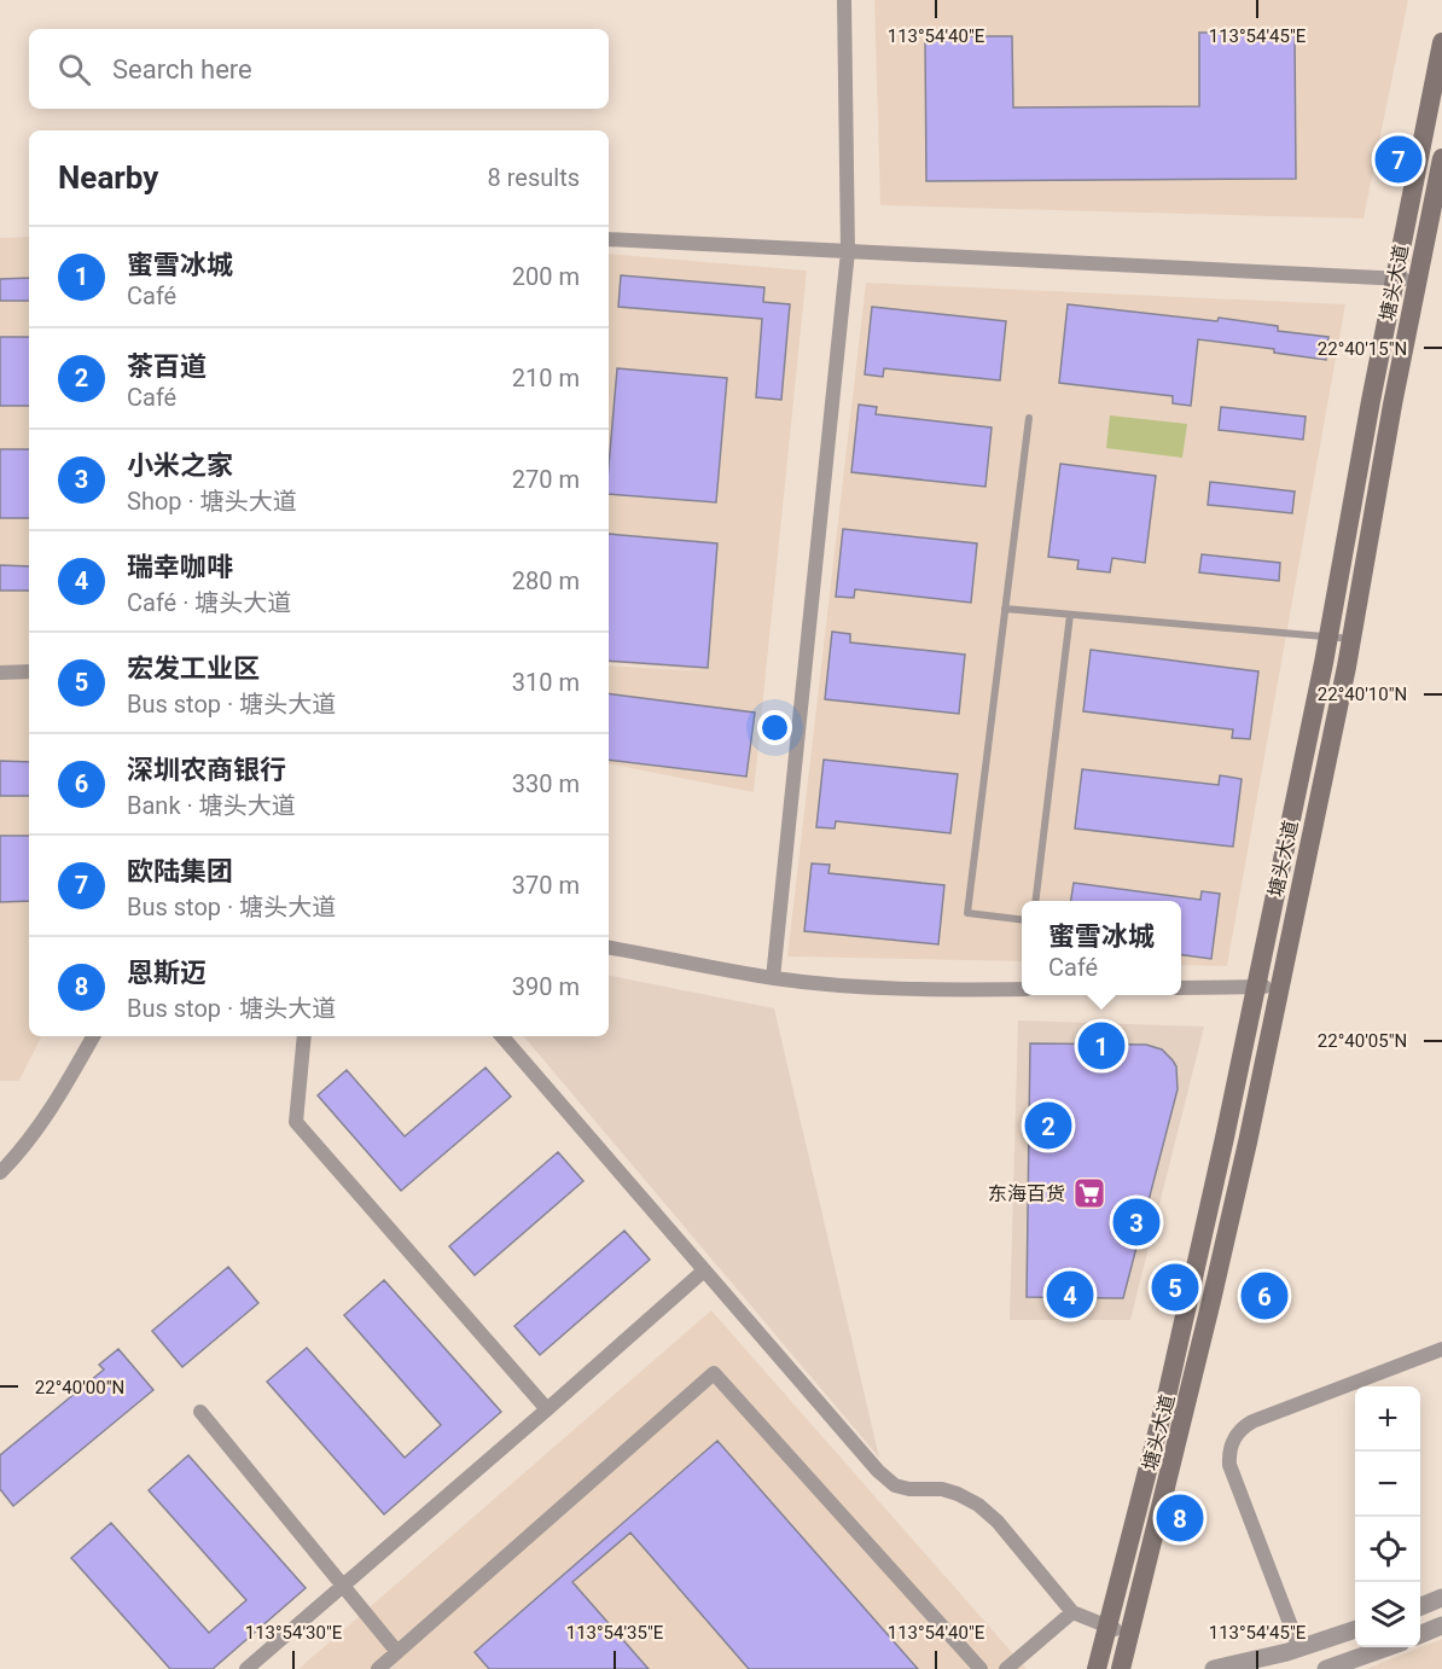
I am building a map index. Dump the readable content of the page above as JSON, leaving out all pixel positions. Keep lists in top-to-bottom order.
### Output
{
  "streets": {
    "main road": ["塘头大道"]
  },
  "places": {
    "supermarket": ["东海百货"]
  },
  "page": {
    "search": "Search here",
    "heading": ["Nearby", "8 results"],
    "pins": [
      "7",
      "1",
      "2",
      "3",
      "5",
      "4",
      "6",
      "8"
    ],
    "list": [
      {
        "mark": "1",
        "name": "蜜雪冰城",
        "note": "Café",
        "value": "200 m"
      },
      {
        "mark": "2",
        "name": "茶百道",
        "note": "Café",
        "value": "210 m"
      },
      {
        "mark": "3",
        "name": "小米之家",
        "note": "Shop · 塘头大道",
        "value": "270 m"
      },
      {
        "mark": "4",
        "name": "瑞幸咖啡",
        "note": "Café · 塘头大道",
        "value": "280 m"
      },
      {
        "mark": "5",
        "name": "宏发工业区",
        "note": "Bus stop · 塘头大道",
        "value": "310 m"
      },
      {
        "mark": "6",
        "name": "深圳农商银行",
        "note": "Bank · 塘头大道",
        "value": "330 m"
      },
      {
        "mark": "7",
        "name": "欧陆集团",
        "note": "Bus stop · 塘头大道",
        "value": "370 m"
      },
      {
        "mark": "8",
        "name": "恩斯迈",
        "note": "Bus stop · 塘头大道",
        "value": "390 m"
      }
    ],
    "popup": ["蜜雪冰城", "Café"],
    "map_buttons": ["+", "−"]
  },
  "coordinates": [
    "113°54'40\"E",
    "113°54'45\"E",
    "22°40'15\"N",
    "22°40'10\"N",
    "22°40'05\"N",
    "22°40'00\"N",
    "113°54'30\"E",
    "113°54'35\"E"
  ]
}
